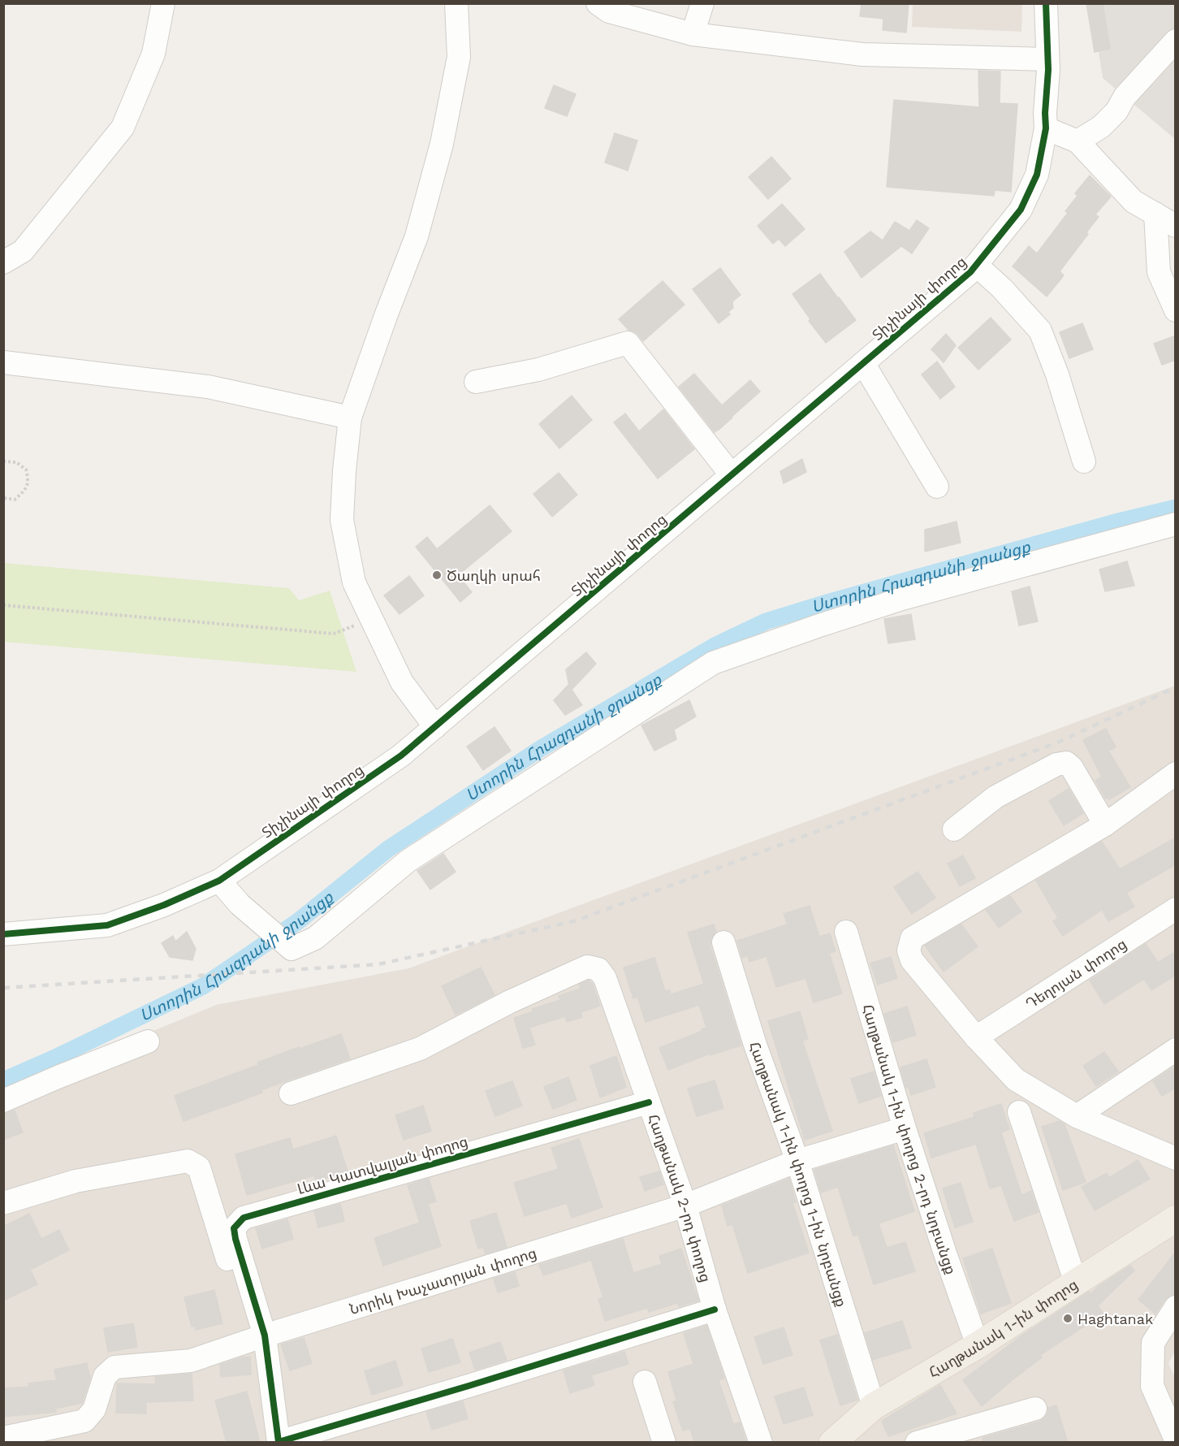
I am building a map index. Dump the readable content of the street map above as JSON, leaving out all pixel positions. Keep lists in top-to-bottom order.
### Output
{
  "streets": {
    "main road": ["Հաղթանակ 1-ին փողոց"],
    "street": [
      "Տիչինայի փողոց",
      "Դեղոյան փողոց",
      "Հաղթանակ 1-ին փողոց 2-րդ նրբանցք",
      "Լևա Կատվալյան փողոց",
      "Հաղթանակ 1-ին փողոց 1-ին նրբանցք",
      "Հաղթանակ 2-րդ փողոց",
      "Նորիկ Խաչատրյան փողոց"
    ]
  },
  "crossings": [
    ["Հաղթանակ 1-ին փողոց 2-րդ նրբանցք", "Նորիկ Խաչատրյան փողոց"],
    ["Հաղթանակ 1-ին փողոց 2-րդ նրբանցք", "Հաղթանակ 1-ին փողոց"],
    ["Լևա Կատվալյան փողոց", "Հաղթանակ 2-րդ փողոց"],
    ["Լևա Կատվալյան փողոց", "Նորիկ Խաչատրյան փողոց"],
    ["Հաղթանակ 1-ին փողոց 1-ին նրբանցք", "Նորիկ Խաչատրյան փողոց"],
    ["Հաղթանակ 1-ին փողոց 1-ին նրբանցք", "Հաղթանակ 1-ին փողոց"],
    ["Հաղթանակ 2-րդ փողոց", "Նորիկ Խաչատրյան փողոց"]
  ],
  "water": ["Ստորին Հրազդանի ջրանցք"],
  "places": ["Ծաղկի սրահ", "Haghtanak"]
}
